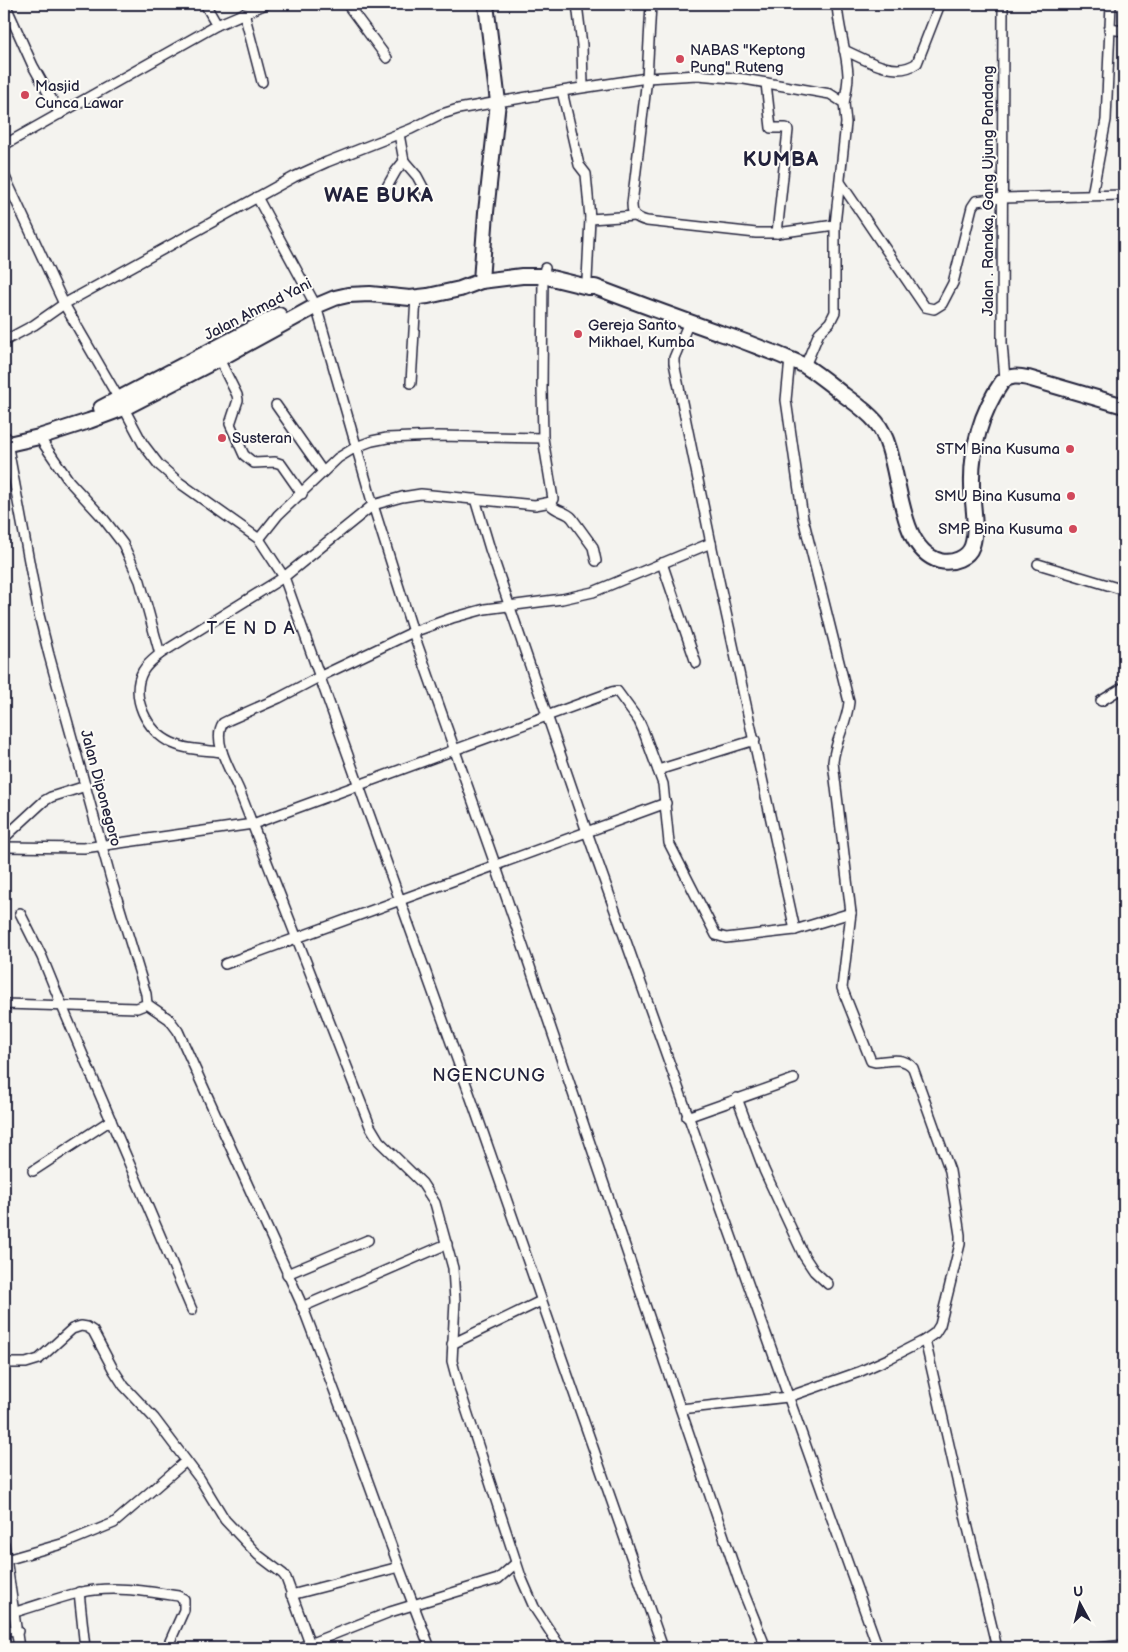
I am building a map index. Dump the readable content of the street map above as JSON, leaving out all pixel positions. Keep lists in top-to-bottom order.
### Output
{
  "streets": {
    "highway": ["Jalan Ahmad Yani"],
    "street": ["Jalan . Ranaka, Gang Ujung Pandang", "Jalan Diponegoro"]
  },
  "crossings": [
    ["Jalan . Ranaka, Gang Ujung Pandang", "Jalan Ahmad Yani"],
    ["Jalan Ahmad Yani", "Jalan Diponegoro"]
  ],
  "districts": [
    "KUMBA",
    "WAE BUKA",
    "T E N D A",
    "NGENCUNG"
  ],
  "places": [
    "NABAS \"Keptong Pung\" Ruteng",
    "Masjid Cunca Lawar",
    "Gereja Santo Mikhael, Kumba",
    "Susteran",
    "STM Bina Kusuma",
    "SMU Bina Kusuma",
    "SMP Bina Kusuma"
  ],
  "north": "top"
}
